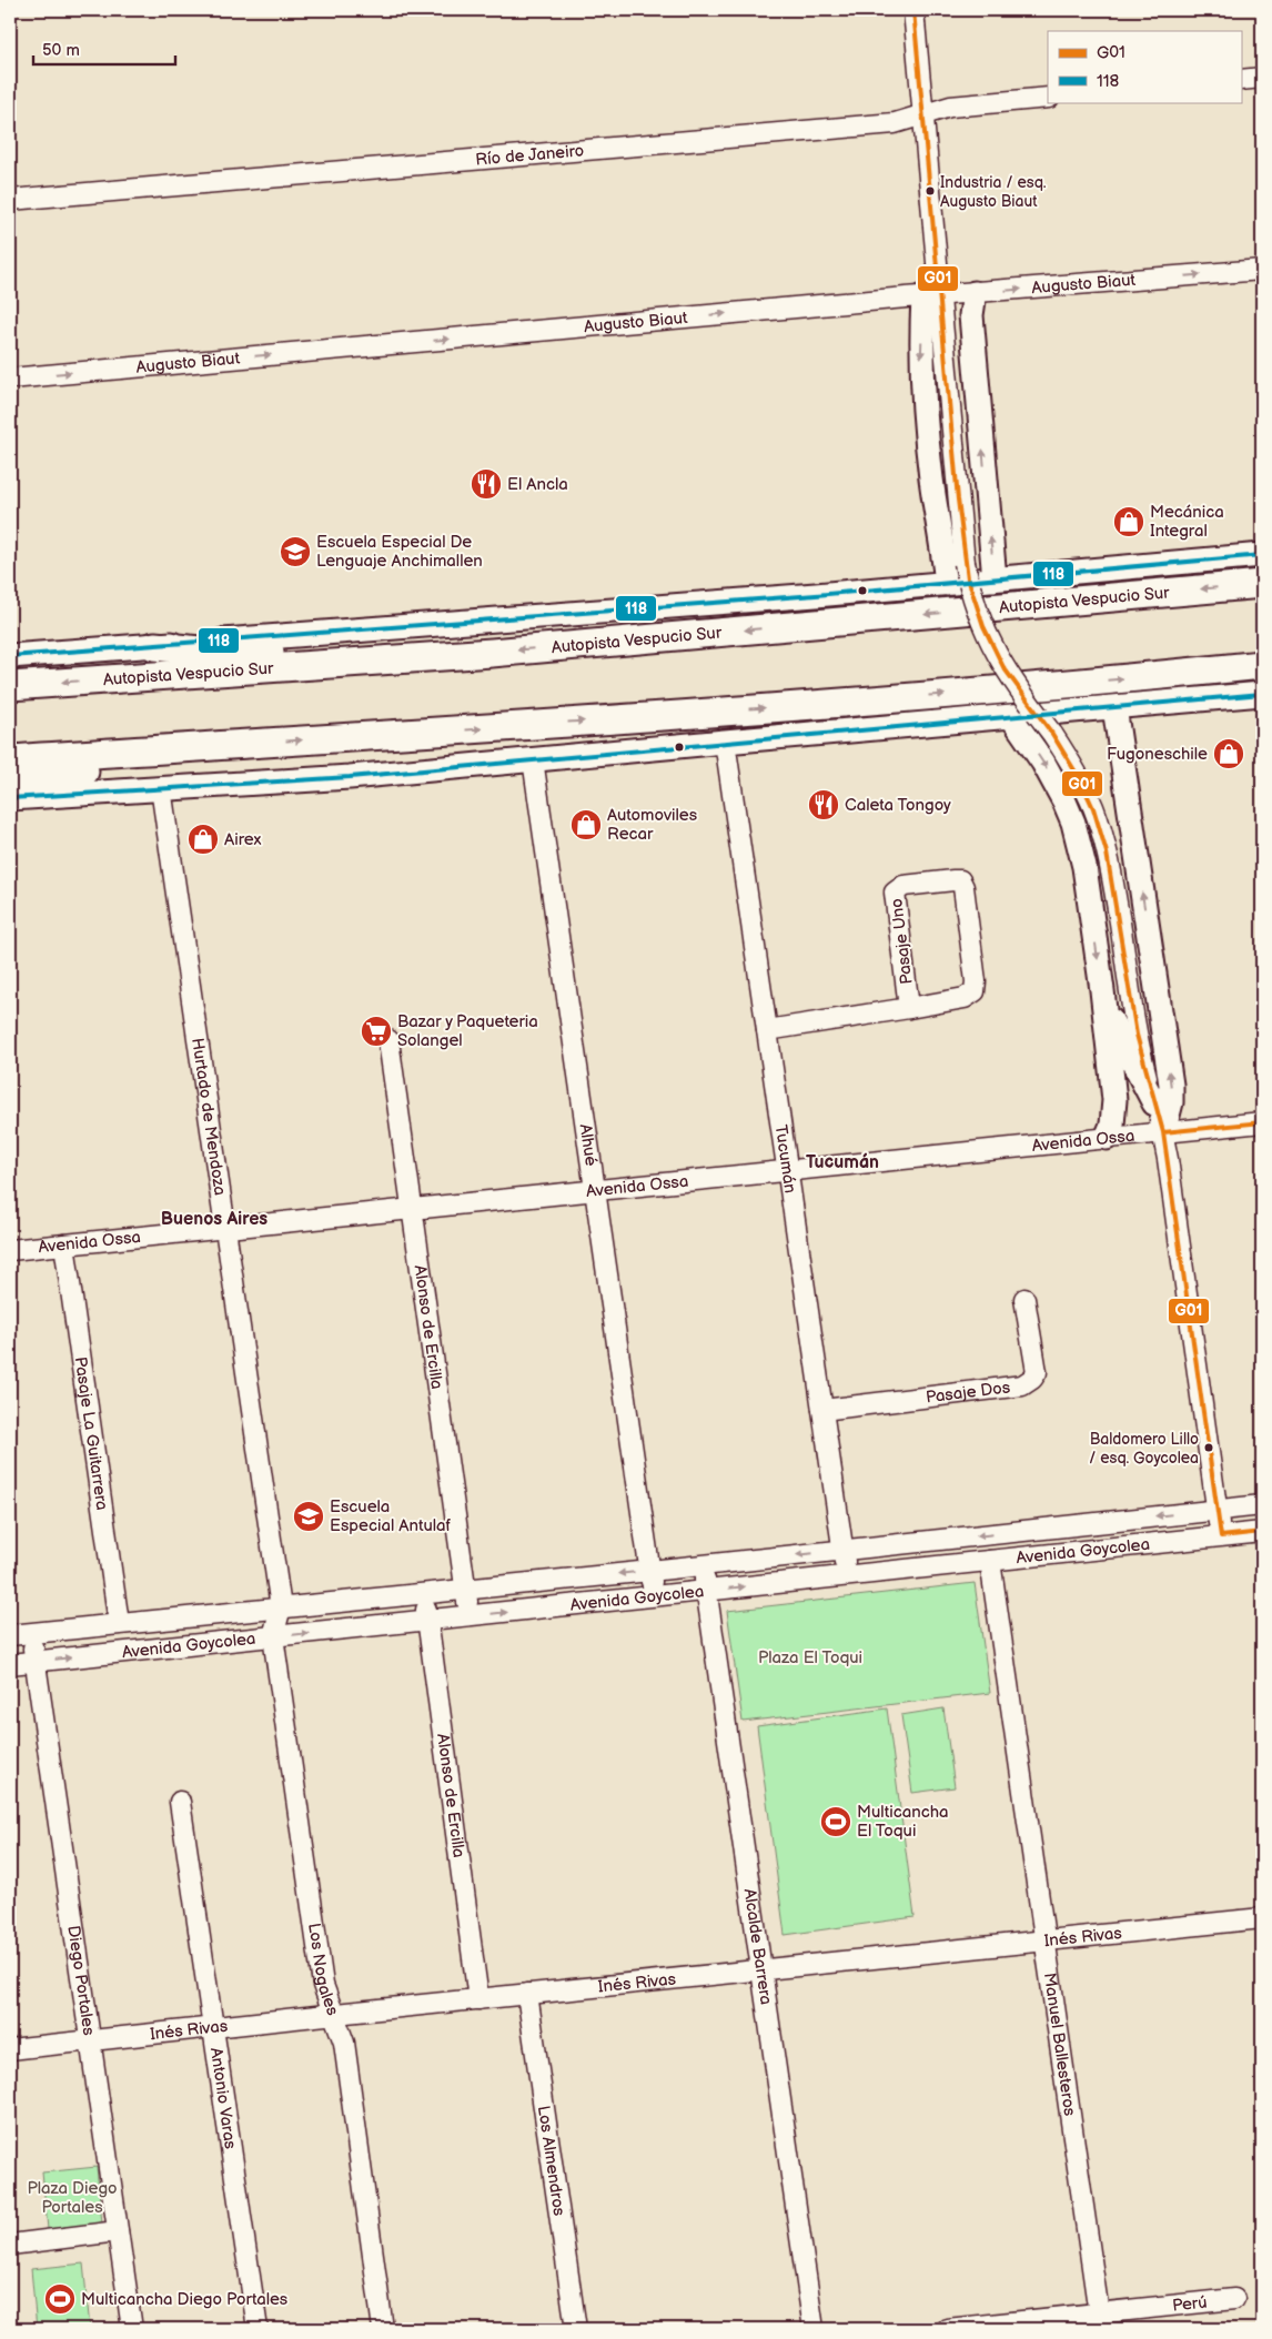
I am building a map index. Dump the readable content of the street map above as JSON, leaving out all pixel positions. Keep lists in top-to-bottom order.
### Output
{
  "streets": {
    "highway": ["Autopista Vespucio Sur"],
    "street": [
      "Río de Janeiro",
      "Augusto Biaut",
      "Pasaje Uno",
      "Hurtado de Mendoza",
      "Avenida Ossa",
      "Alhué",
      "Tucumán",
      "Alonso de Ercilla",
      "Pasaje Dos",
      "Pasaje La Guitarrera",
      "Avenida Goycolea",
      "Inés Rivas",
      "Alcalde Barrera",
      "Los Nogales",
      "Diego Portales",
      "Manuel Ballesteros",
      "Antonio Varas",
      "Los Almendros",
      "Perú"
    ]
  },
  "crossings": [
    ["Pasaje Uno", "Tucumán"],
    ["Hurtado de Mendoza", "Avenida Ossa"],
    ["Hurtado de Mendoza", "Avenida Goycolea"],
    ["Hurtado de Mendoza", "Los Nogales"],
    ["Avenida Ossa", "Alhué"],
    ["Avenida Ossa", "Tucumán"],
    ["Avenida Ossa", "Alonso de Ercilla"],
    ["Avenida Ossa", "Pasaje La Guitarrera"],
    ["Alhué", "Avenida Goycolea"],
    ["Tucumán", "Pasaje Dos"],
    ["Tucumán", "Avenida Goycolea"],
    ["Alonso de Ercilla", "Avenida Goycolea"],
    ["Alonso de Ercilla", "Inés Rivas"],
    ["Pasaje La Guitarrera", "Avenida Goycolea"],
    ["Avenida Goycolea", "Alcalde Barrera"],
    ["Avenida Goycolea", "Los Nogales"],
    ["Avenida Goycolea", "Diego Portales"],
    ["Avenida Goycolea", "Manuel Ballesteros"],
    ["Inés Rivas", "Alcalde Barrera"],
    ["Inés Rivas", "Los Nogales"],
    ["Inés Rivas", "Diego Portales"],
    ["Inés Rivas", "Manuel Ballesteros"],
    ["Inés Rivas", "Antonio Varas"],
    ["Inés Rivas", "Los Almendros"],
    ["Manuel Ballesteros", "Perú"]
  ],
  "one_way": ["Augusto Biaut"],
  "districts": ["Tucumán", "Buenos Aires"],
  "parks": ["Plaza El Toqui", "Plaza Diego Portales"],
  "places": {
    "other": ["Industria / esq. Augusto Biaut", "Baldomero Lillo / esq. Goycolea"],
    "restaurant": ["El Ancla", "Caleta Tongoy"],
    "shop": [
      "Mecánica Integral",
      "Fugoneschile",
      "Automoviles Recar",
      "Airex"
    ],
    "school or university": ["Escuela Especial De Lenguaje Anchimallen", "Escuela Especial Antulaf"],
    "supermarket": ["Bazar y Paqueteria Solangel"],
    "sports": ["Multicancha El Toqui", "Multicancha Diego Portales"]
  },
  "lines": ["transit line G01", "transit line 118"],
  "legend": ["G01", "118"],
  "scale_bar": "50 m"
}
